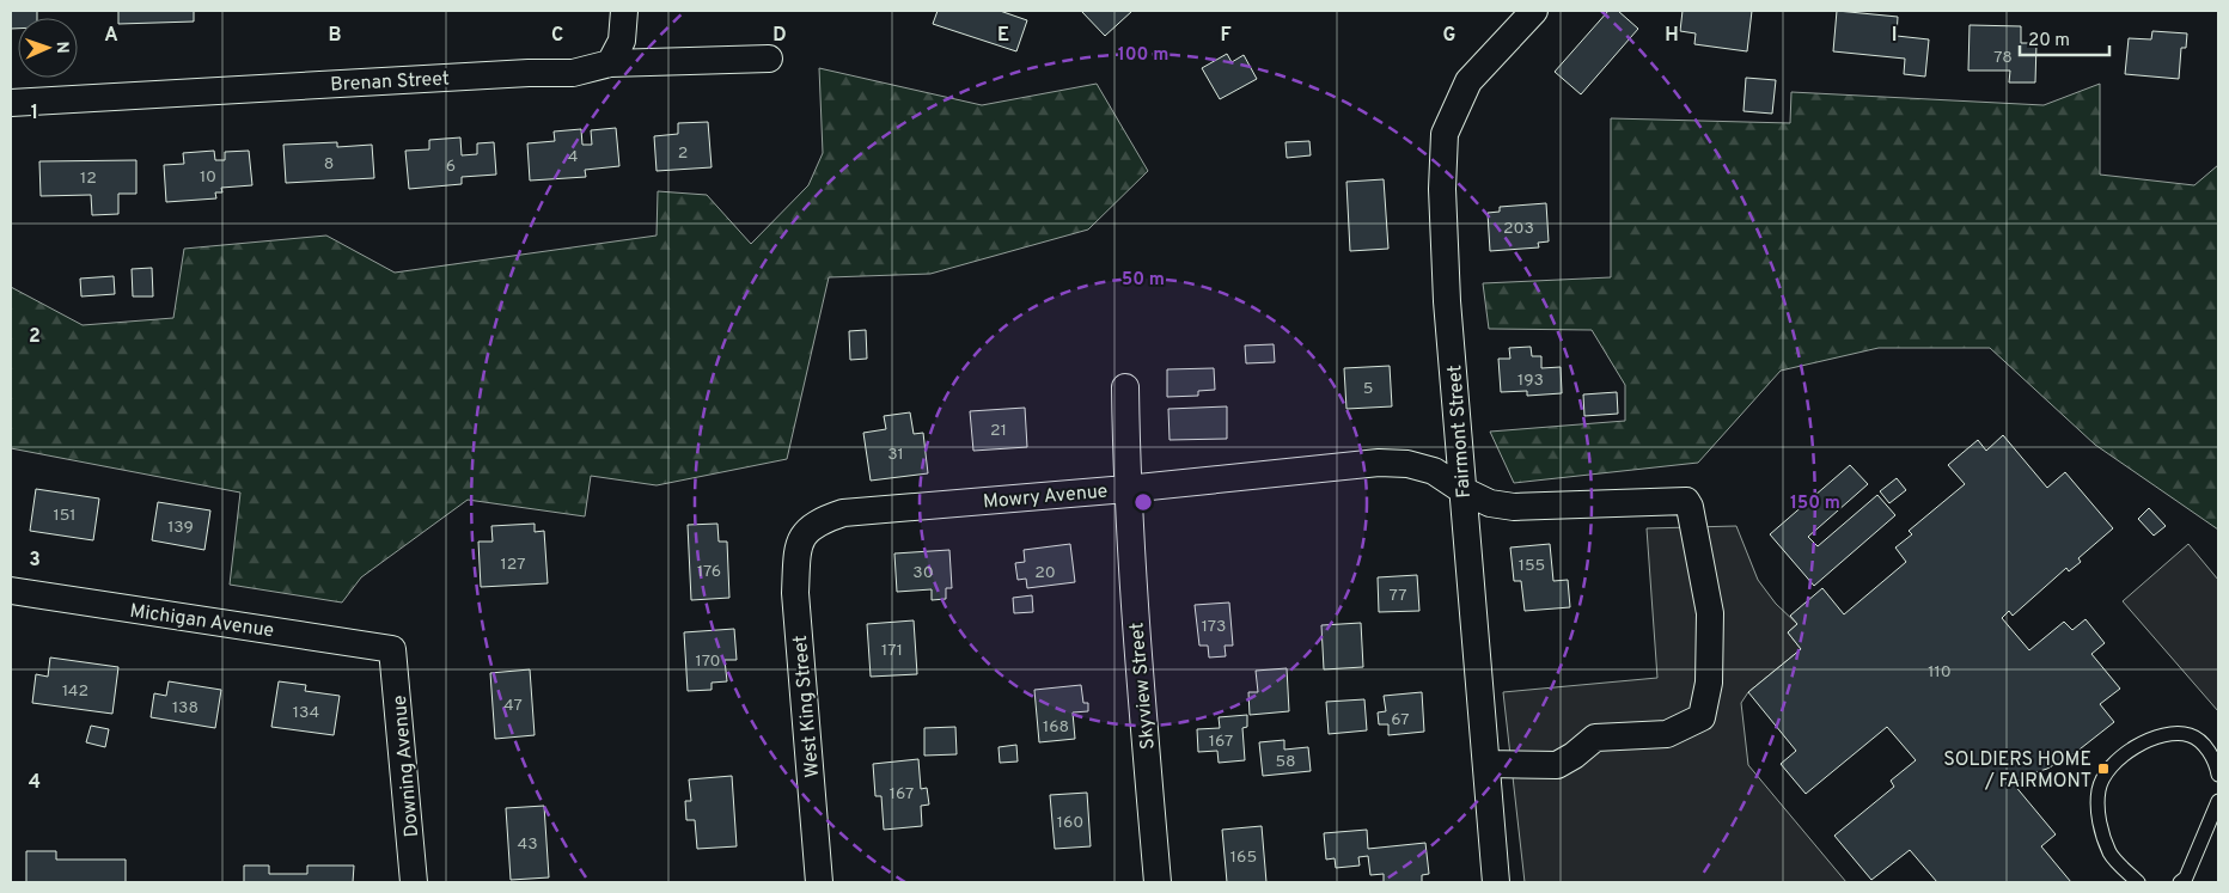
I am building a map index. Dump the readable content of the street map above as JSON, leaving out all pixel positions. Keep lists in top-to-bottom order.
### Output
{
  "streets": {
    "street": [
      "Brenan Street",
      "Fairmont Street",
      "Mowry Avenue",
      "Michigan Avenue",
      "Skyview Street",
      "West King Street",
      "Downing Avenue"
    ]
  },
  "crossings": [
    ["Fairmont Street", "Mowry Avenue"],
    ["Mowry Avenue", "Skyview Street"],
    ["Mowry Avenue", "West King Street"],
    ["Michigan Avenue", "Downing Avenue"]
  ],
  "places": {
    "transit": ["SOLDIERS HOME / FAIRMONT"]
  },
  "house_numbers": [
    "78",
    "2",
    "4",
    "8",
    "6",
    "10",
    "12",
    "203",
    "193",
    "5",
    "21",
    "31",
    "151",
    "139",
    "127",
    "155",
    "176",
    "30",
    "20",
    "77",
    "173",
    "171",
    "170",
    "110",
    "142",
    "47",
    "138",
    "134",
    "67",
    "168",
    "167",
    "58",
    "167",
    "160",
    "43",
    "165"
  ],
  "scale_bar": "20 m",
  "north": "right",
  "grid": {
    "columns": [
      "A",
      "B",
      "C",
      "D",
      "E",
      "F",
      "G",
      "H",
      "I"
    ],
    "rows": [
      "1",
      "2",
      "3",
      "4"
    ]
  },
  "rings": ["100 m", "50 m", "150 m"]
}
